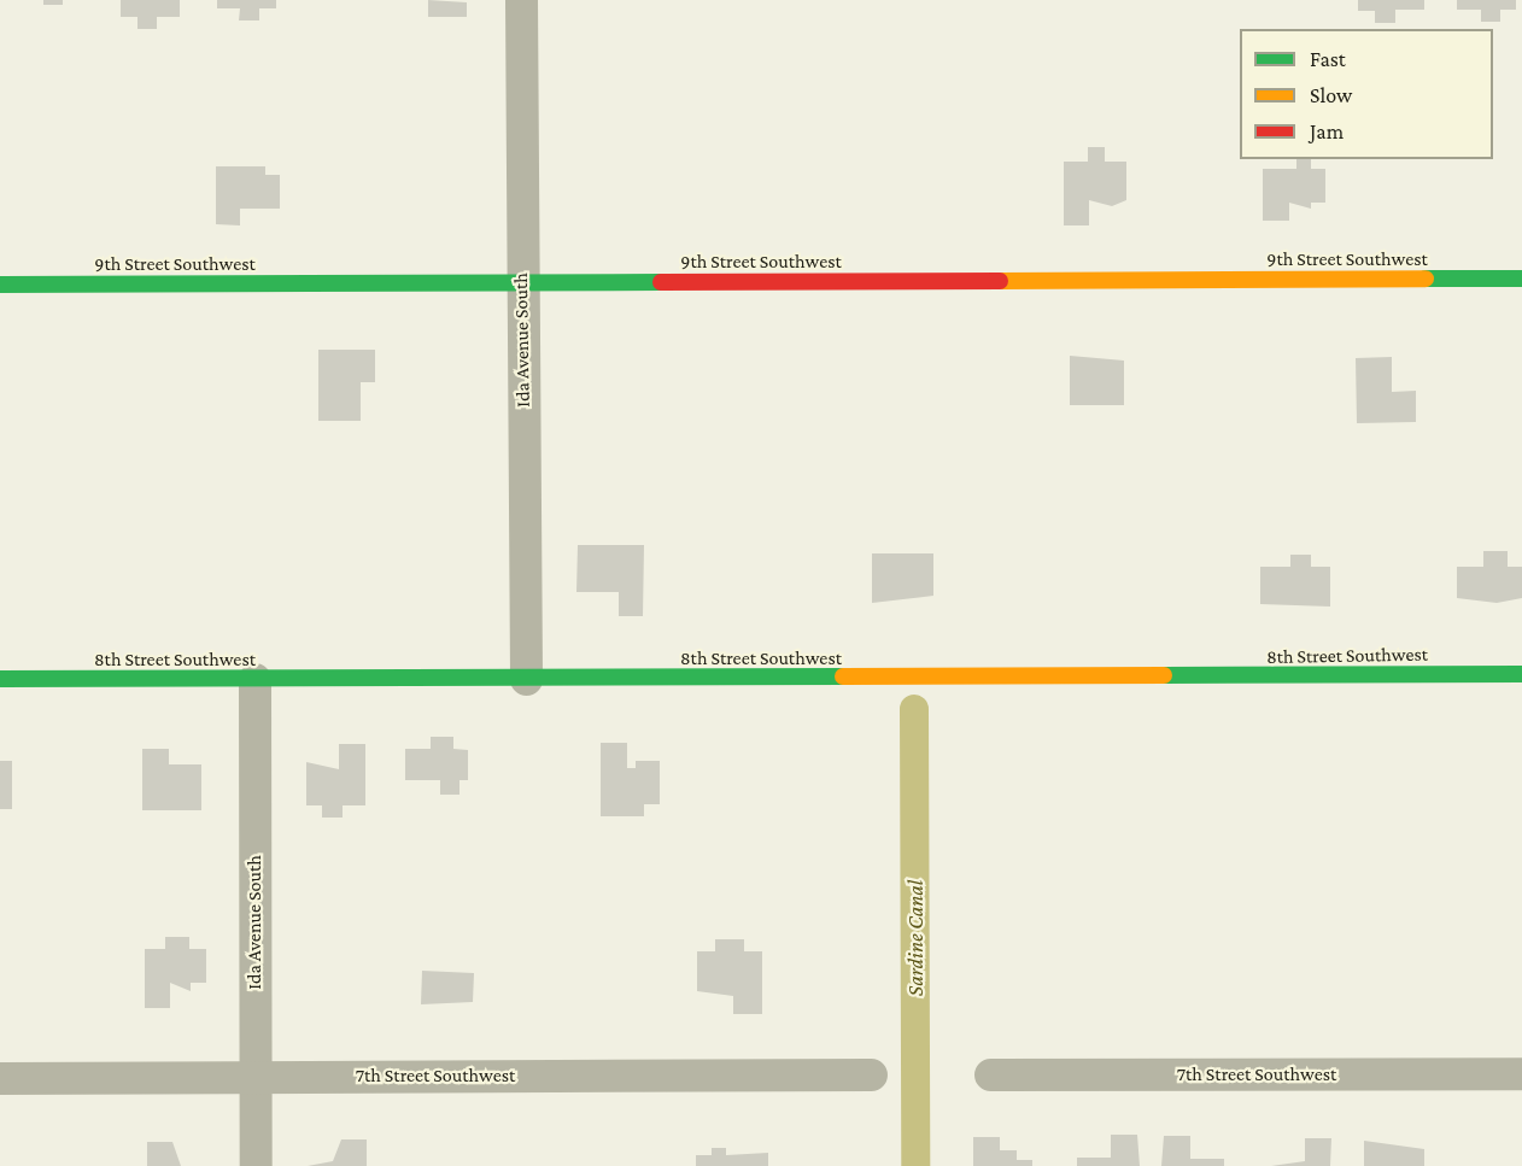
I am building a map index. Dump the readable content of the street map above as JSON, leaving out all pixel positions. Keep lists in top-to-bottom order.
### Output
{
  "streets": {
    "street": [
      "9th Street Southwest",
      "Ida Avenue South",
      "8th Street Southwest",
      "7th Street Southwest"
    ]
  },
  "crossings": [
    ["9th Street Southwest", "Ida Avenue South"],
    ["Ida Avenue South", "8th Street Southwest"],
    ["Ida Avenue South", "7th Street Southwest"]
  ],
  "water": ["Sardine Canal"],
  "legend": ["Fast", "Slow", "Jam"]
}
